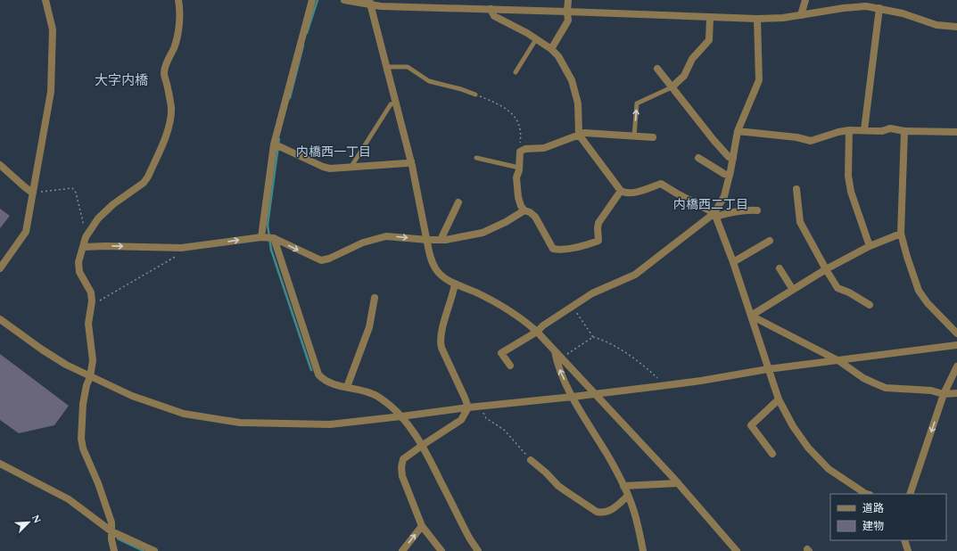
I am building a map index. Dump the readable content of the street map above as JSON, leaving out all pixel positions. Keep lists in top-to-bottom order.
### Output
{
  "districts": ["大字内橋", "内橋西一丁目", "内橋西二丁目"],
  "legend": ["道路", "建物"],
  "north": "top right"
}
